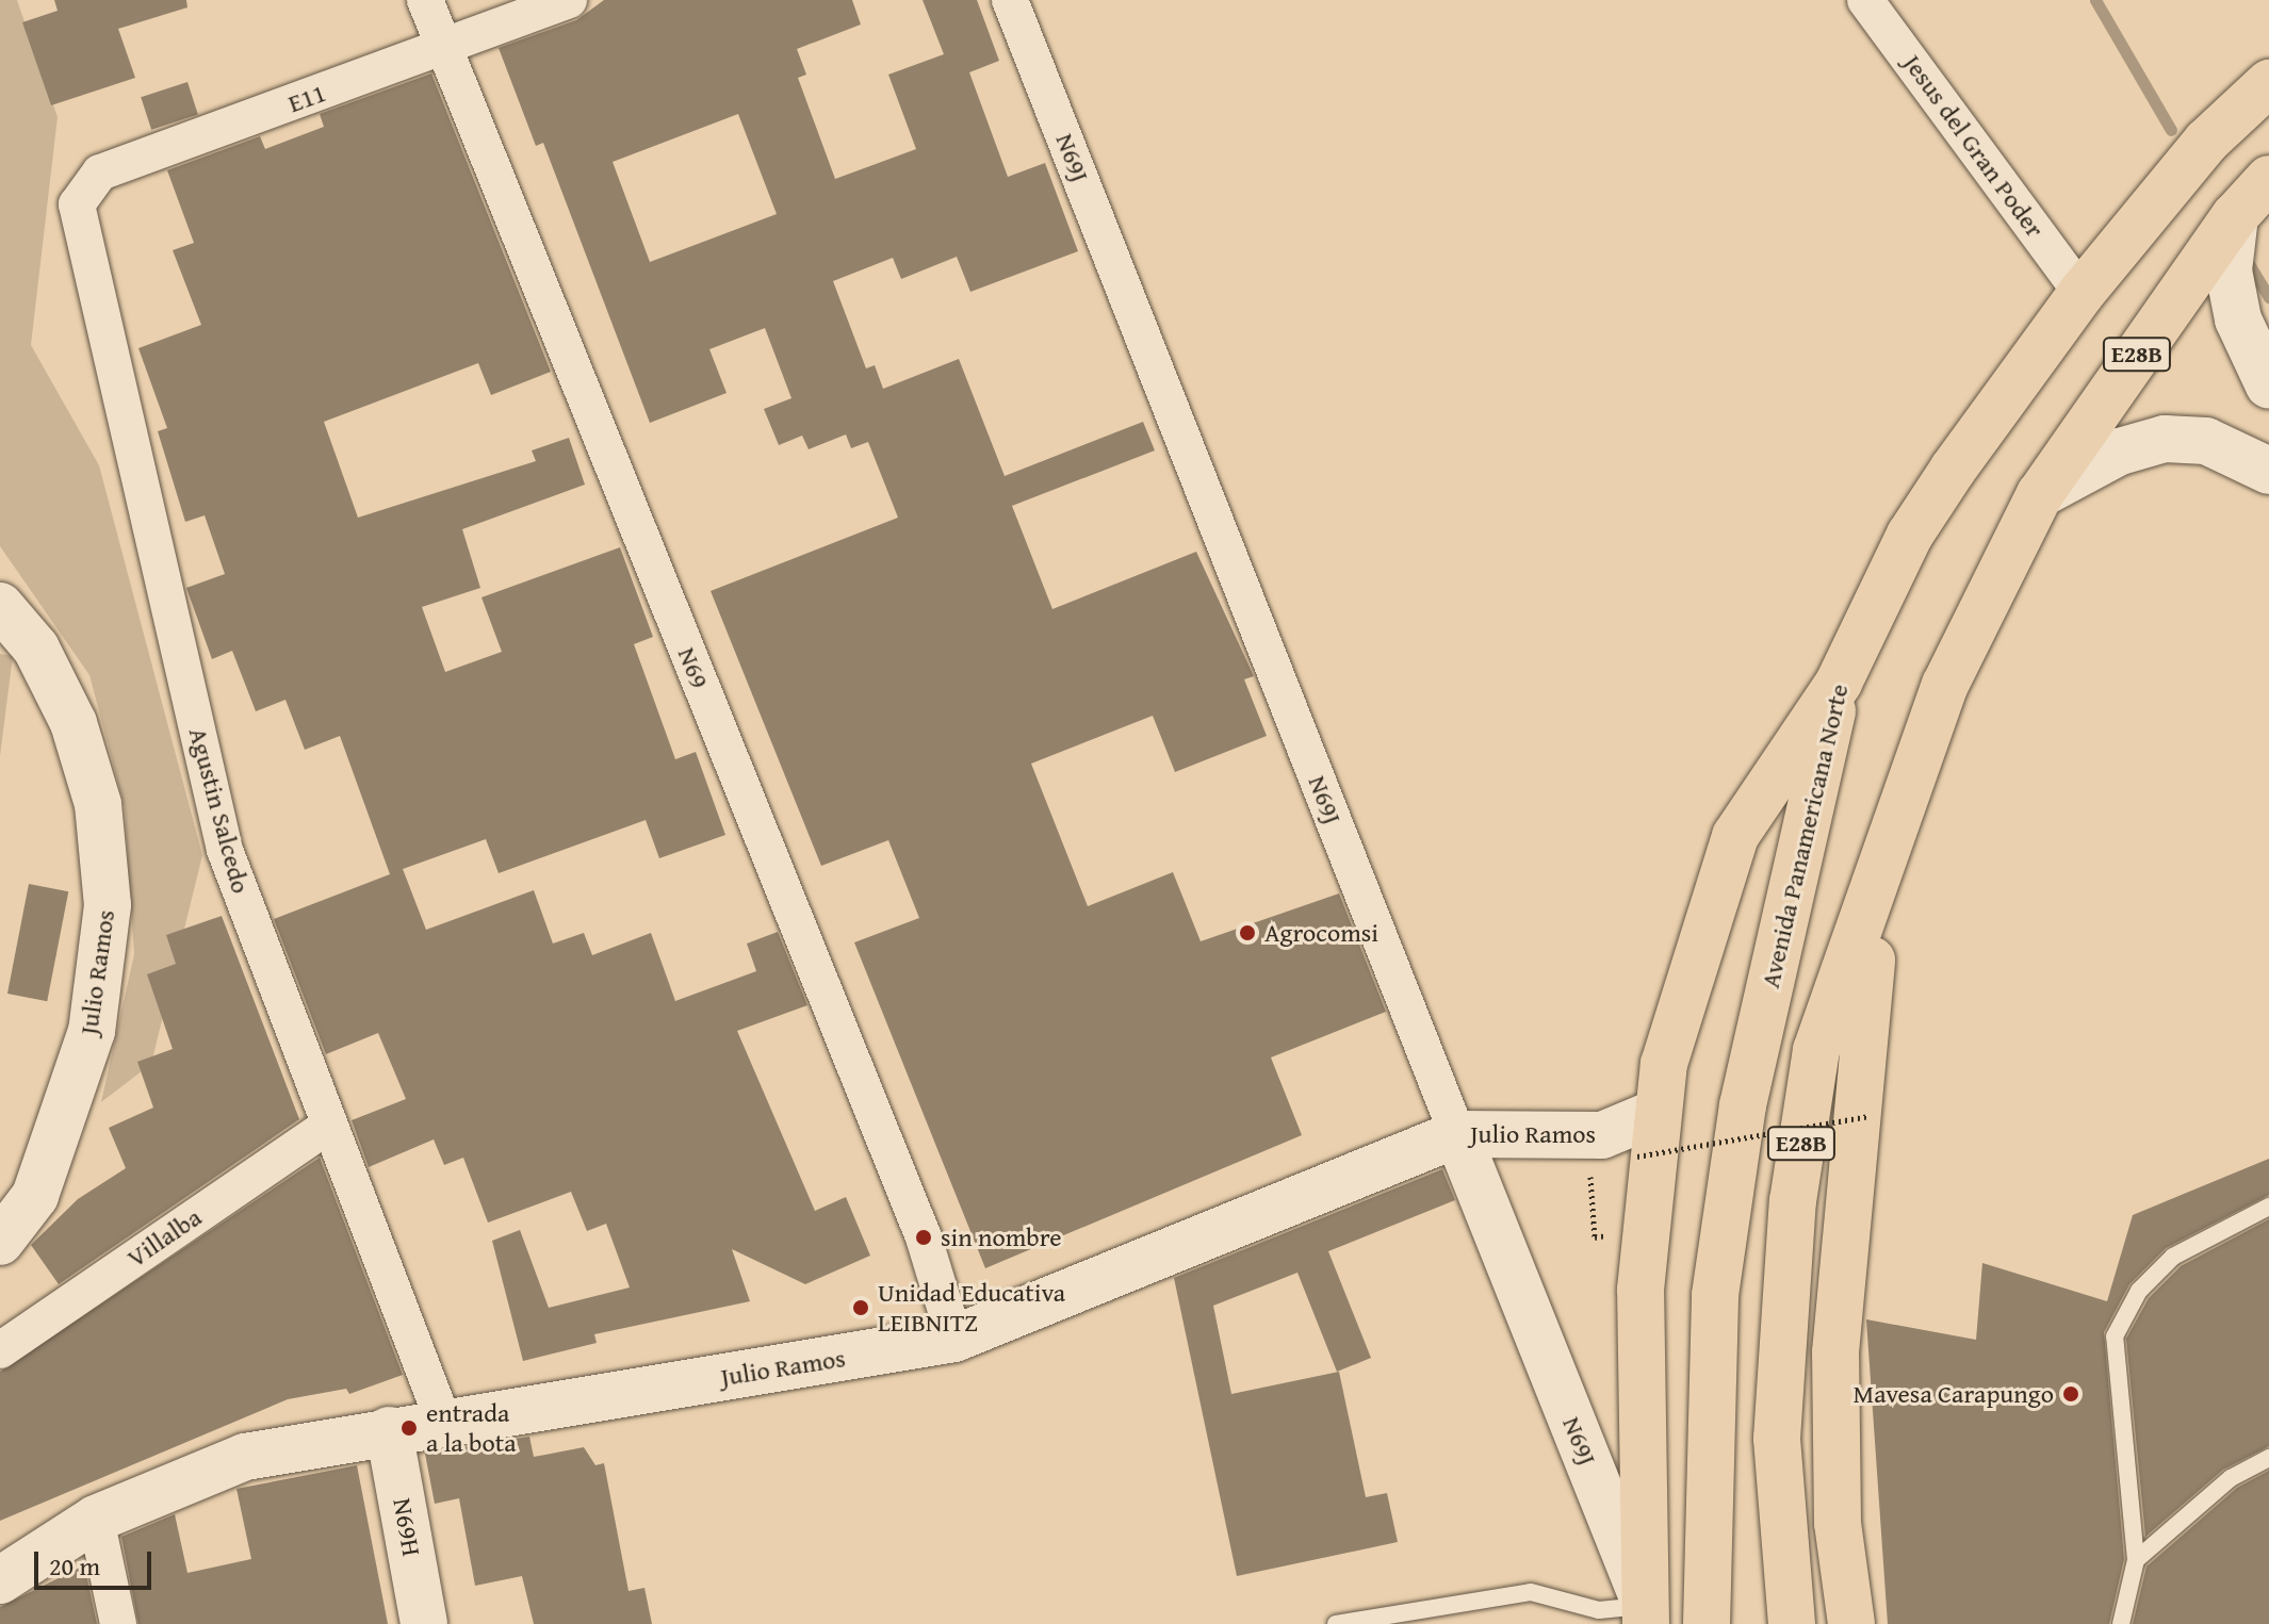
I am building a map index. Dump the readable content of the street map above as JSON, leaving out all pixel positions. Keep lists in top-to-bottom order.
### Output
{
  "streets": {
    "main road": ["E28B", "Avenida Panamericana Norte"],
    "street": [
      "E11",
      "Jesus del Gran Poder",
      "N69J",
      "N69",
      "Agustin Salcedo",
      "Julio Ramos",
      "Villalba",
      "N69H"
    ]
  },
  "crossings": [
    ["E11", "N69"],
    ["E11", "Agustin Salcedo"],
    ["Jesus del Gran Poder", "Avenida Panamericana Norte"],
    ["N69J", "Julio Ramos"],
    ["N69", "Julio Ramos"],
    ["Agustin Salcedo", "Julio Ramos"],
    ["Agustin Salcedo", "Villalba"],
    ["Julio Ramos", "N69H"]
  ],
  "places": [
    "Agrocomsi",
    "sin nombre",
    "Unidad Educativa LEIBNITZ",
    "Mavesa Carapungo",
    "entrada a la bota"
  ],
  "scale_bar": "20 m"
}
